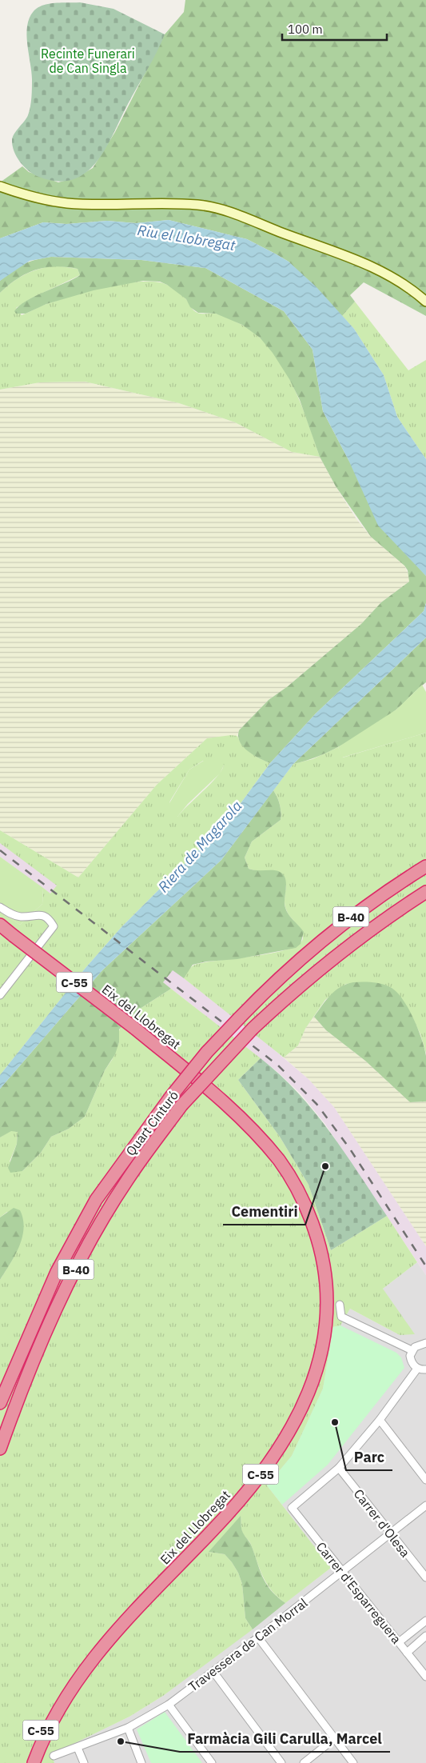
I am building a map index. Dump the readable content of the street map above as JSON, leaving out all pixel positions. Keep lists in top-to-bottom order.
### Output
{
  "streets": {
    "highway": [
      "B-40",
      "C-55",
      "Eix del Llobregat",
      "Quart Cinturó"
    ],
    "street": ["Carrer d'Olesa", "Carrer d'Esparreguera", "Travessera de Can Morral"]
  },
  "crossings": [
    ["Carrer d'Olesa", "Carrer d'Esparreguera"],
    ["Carrer d'Olesa", "Travessera de Can Morral"],
    ["Carrer d'Esparreguera", "Travessera de Can Morral"]
  ],
  "water": ["Riu el Llobregat", "Riera de Magarola"],
  "parks": ["Recinte Funerari de Can Singla"],
  "places": ["Cementiri", "Parc", "Farmàcia Gili Carulla, Marcel"],
  "scale_bar": "100 m"
}
